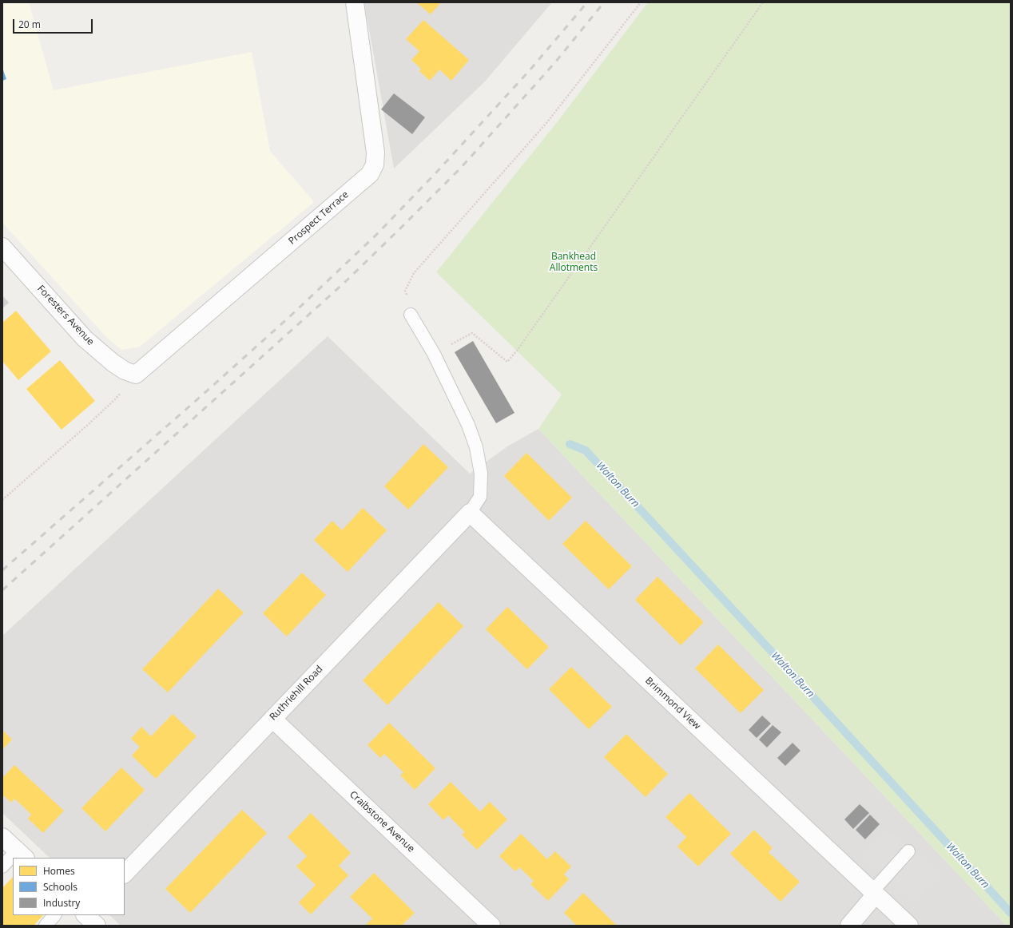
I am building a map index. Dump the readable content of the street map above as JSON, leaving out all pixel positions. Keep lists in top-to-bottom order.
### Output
{
  "streets": {
    "street": [
      "Prospect Terrace",
      "Foresters Avenue",
      "Ruthriehill Road",
      "Brimmond View",
      "Craibstone Avenue"
    ]
  },
  "crossings": [
    ["Prospect Terrace", "Foresters Avenue"],
    ["Ruthriehill Road", "Brimmond View"],
    ["Ruthriehill Road", "Craibstone Avenue"]
  ],
  "water": ["Walton Burn"],
  "parks": ["Bankhead Allotments"],
  "legend": ["Homes", "Schools", "Industry"],
  "scale_bar": "20 m"
}
